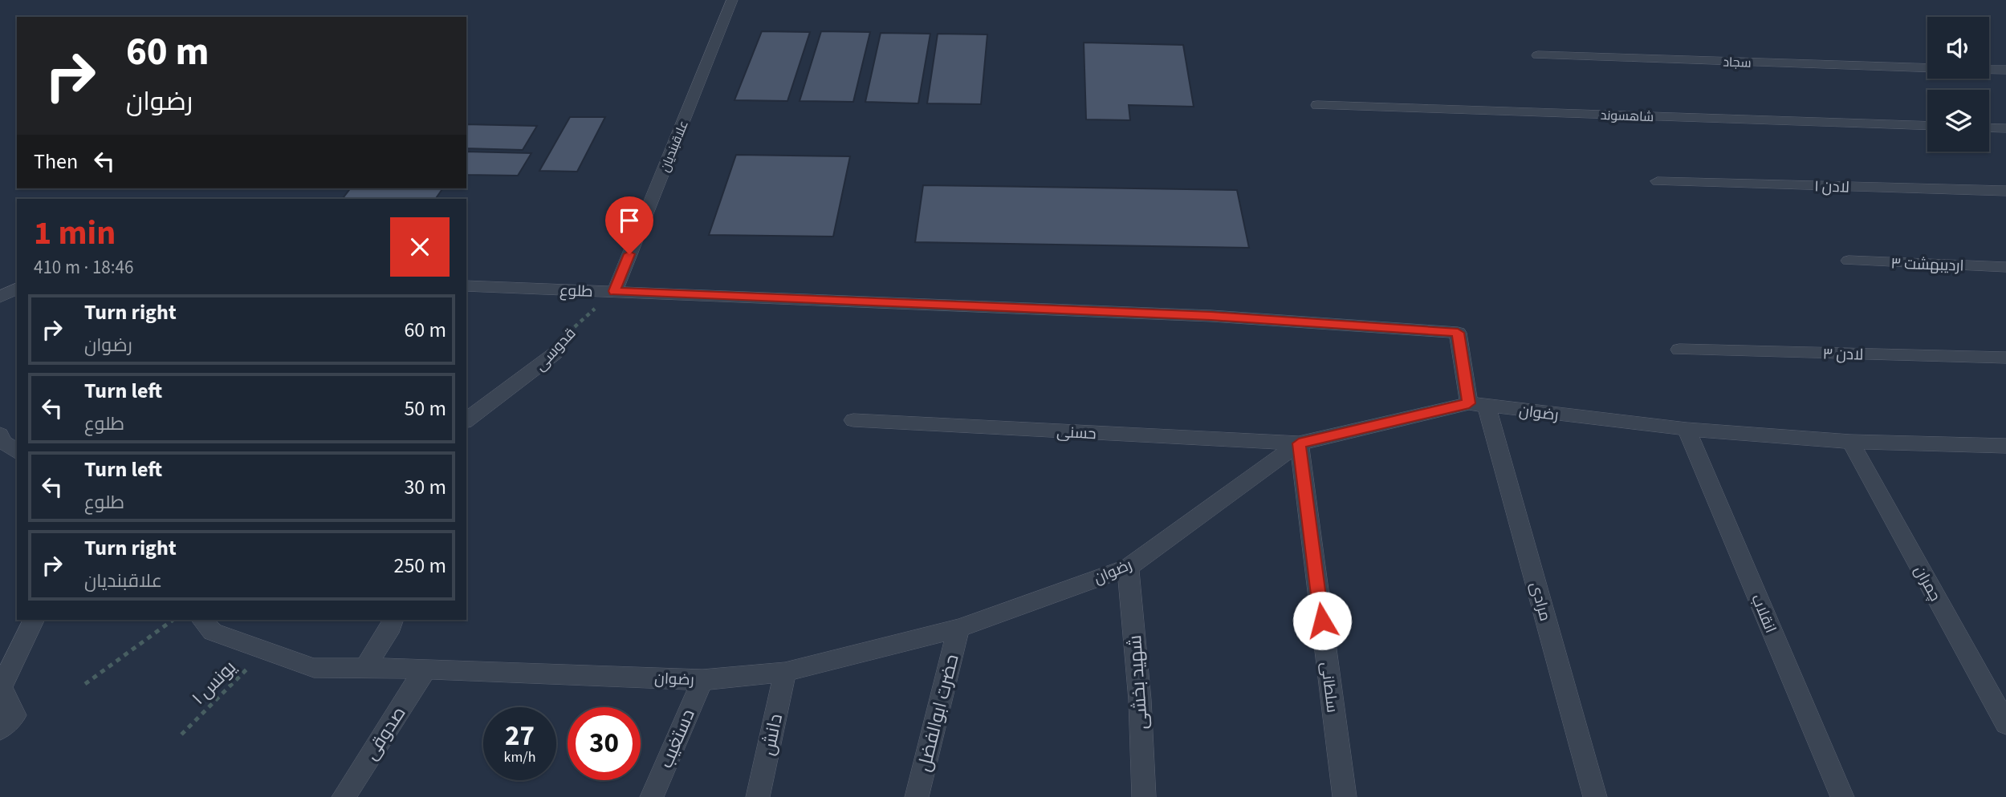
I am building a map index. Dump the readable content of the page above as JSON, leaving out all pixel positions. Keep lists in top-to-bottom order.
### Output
{
  "streets": {
    "street": [
      "سجاد",
      "شاهسوند",
      "علاقبندیان",
      "لادن ۱",
      "اردیبهشت ۳",
      "طلوع",
      "قدوسی",
      "لادن ۳",
      "رضوان",
      "حسنی",
      "چمران",
      "مرادی",
      "انقلاب",
      "شهید بخشی",
      "سلطانی",
      "حضرت ابوالفضل",
      "صدوقی",
      "دانش",
      "دستغیب"
    ],
    "path": ["یونس ۱"]
  },
  "crossings": [
    ["علاقبندیان", "طلوع"],
    ["علاقبندیان", "قدوسی"],
    ["طلوع", "قدوسی"],
    ["طلوع", "رضوان"],
    ["طلوع", "مرادی"],
    ["رضوان", "حسنی"],
    ["رضوان", "چمران"],
    ["رضوان", "مرادی"],
    ["رضوان", "انقلاب"],
    ["رضوان", "یونس ۱"],
    ["رضوان", "شهید بخشی"],
    ["رضوان", "سلطانی"],
    ["رضوان", "حضرت ابوالفضل"],
    ["رضوان", "صدوقی"],
    ["رضوان", "دانش"],
    ["رضوان", "دستغیب"],
    ["حسنی", "سلطانی"]
  ],
  "page": {
    "turn": ["60 m", "رضوان"],
    "then": "Then",
    "heading": ["1 min", "410 m · 18:46"],
    "list": [
      {
        "name": "Turn right",
        "note": "رضوان",
        "value": "60 m"
      },
      {
        "name": "Turn left",
        "note": "طلوع",
        "value": "50 m"
      },
      {
        "name": "Turn left",
        "note": "طلوع",
        "value": "30 m"
      },
      {
        "name": "Turn right",
        "note": "علاقبندیان",
        "value": "250 m"
      }
    ],
    "speed": "27 km/h",
    "limit": "30"
  }
}
